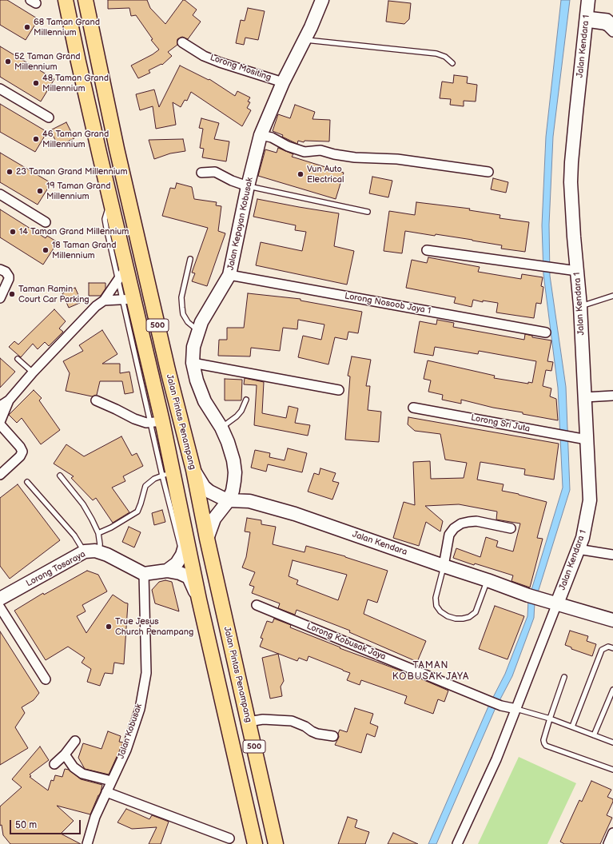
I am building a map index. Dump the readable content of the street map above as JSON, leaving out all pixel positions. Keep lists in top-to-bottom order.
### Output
{
  "streets": {
    "main road": ["500", "Jalan Pintas Penampang"],
    "street": [
      "Jalan Kendara 1",
      "Lorong Mositing",
      "Jalan Kepayan Kobusak",
      "Lorong Nosoob Jaya 1",
      "Lorong Sri Juta",
      "Jalan Kendara",
      "Lorong Tosaraya",
      "Lorong Kobusak Jaya",
      "Jalan Kobusak"
    ]
  },
  "crossings": [
    ["Jalan Kendara 1", "Lorong Sri Juta"],
    ["Jalan Kendara 1", "Jalan Kendara"],
    ["Lorong Mositing", "Jalan Kepayan Kobusak"],
    ["Jalan Kepayan Kobusak", "Lorong Nosoob Jaya 1"],
    ["Jalan Kepayan Kobusak", "Jalan Pintas Penampang"],
    ["Jalan Kepayan Kobusak", "Jalan Kendara"],
    ["Lorong Tosaraya", "Jalan Kobusak"]
  ],
  "districts": ["TAMAN KOBUSAK JAYA"],
  "places": [
    "68 Taman Grand Millennium",
    "52 Taman Grand Millennium",
    "48 Taman Grand Millennium",
    "46 Taman Grand Millennium",
    "23 Taman Grand Millennium",
    "Vun Auto Electrical",
    "19 Taman Grand Millennium",
    "14 Taman Grand Millennium",
    "18 Taman Grand Millennium",
    "Taman Ramin Court Car Parking",
    "True Jesus Church Penampang"
  ],
  "scale_bar": "50 m"
}
